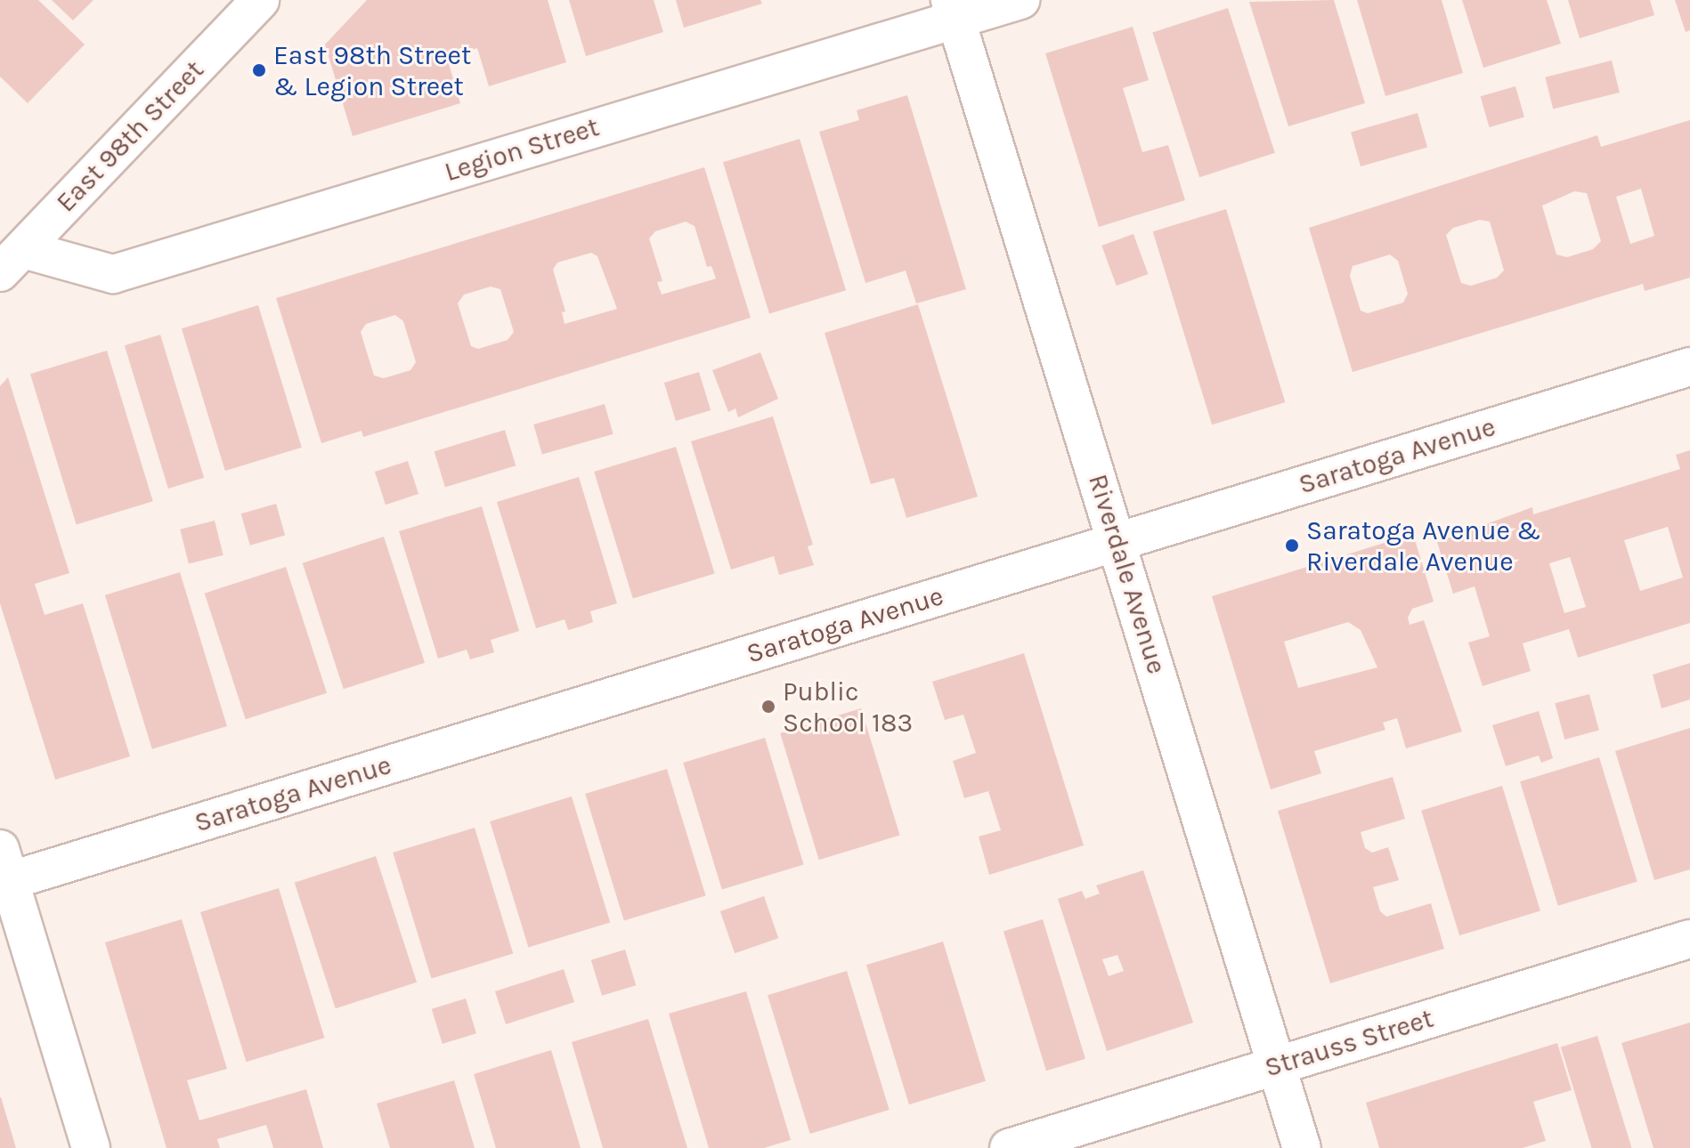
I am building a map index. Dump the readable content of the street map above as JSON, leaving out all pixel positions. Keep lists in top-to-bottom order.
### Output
{
  "streets": {
    "street": [
      "East 98th Street",
      "Legion Street",
      "Saratoga Avenue",
      "Riverdale Avenue",
      "Strauss Street"
    ]
  },
  "crossings": [
    ["East 98th Street", "Legion Street"],
    ["Legion Street", "Riverdale Avenue"],
    ["Saratoga Avenue", "Riverdale Avenue"],
    ["Riverdale Avenue", "Strauss Street"]
  ],
  "places": ["East 98th Street & Legion Street", "Saratoga Avenue & Riverdale Avenue", "Public School 183"]
}
